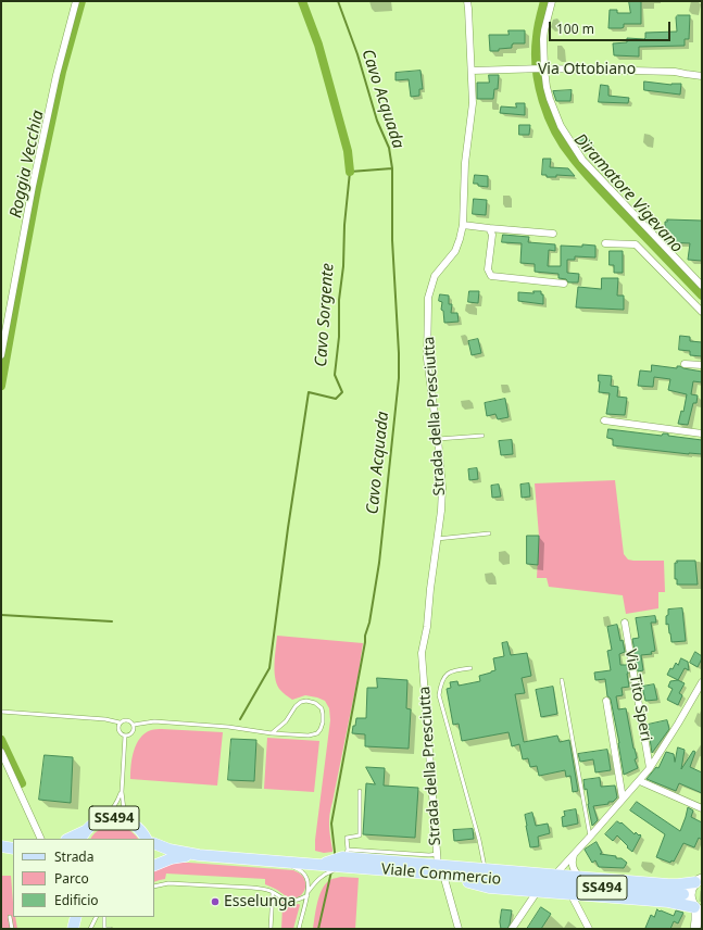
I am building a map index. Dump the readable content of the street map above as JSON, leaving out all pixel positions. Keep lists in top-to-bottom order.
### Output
{
  "streets": {
    "main road": ["SS494", "Viale Commercio"],
    "street": ["Via Ottobiano", "Strada della Presciutta", "Via Tito Speri"]
  },
  "crossings": [
    ["Via Ottobiano", "Strada della Presciutta"],
    ["Strada della Presciutta", "Viale Commercio"]
  ],
  "water": [
    "Cavo Acquada",
    "Roggia Vecchia",
    "Diramatore Vigevano",
    "Cavo Sorgente"
  ],
  "places": ["Esselunga"],
  "legend": ["Strada", "Parco", "Edificio"],
  "scale_bar": "100 m"
}
